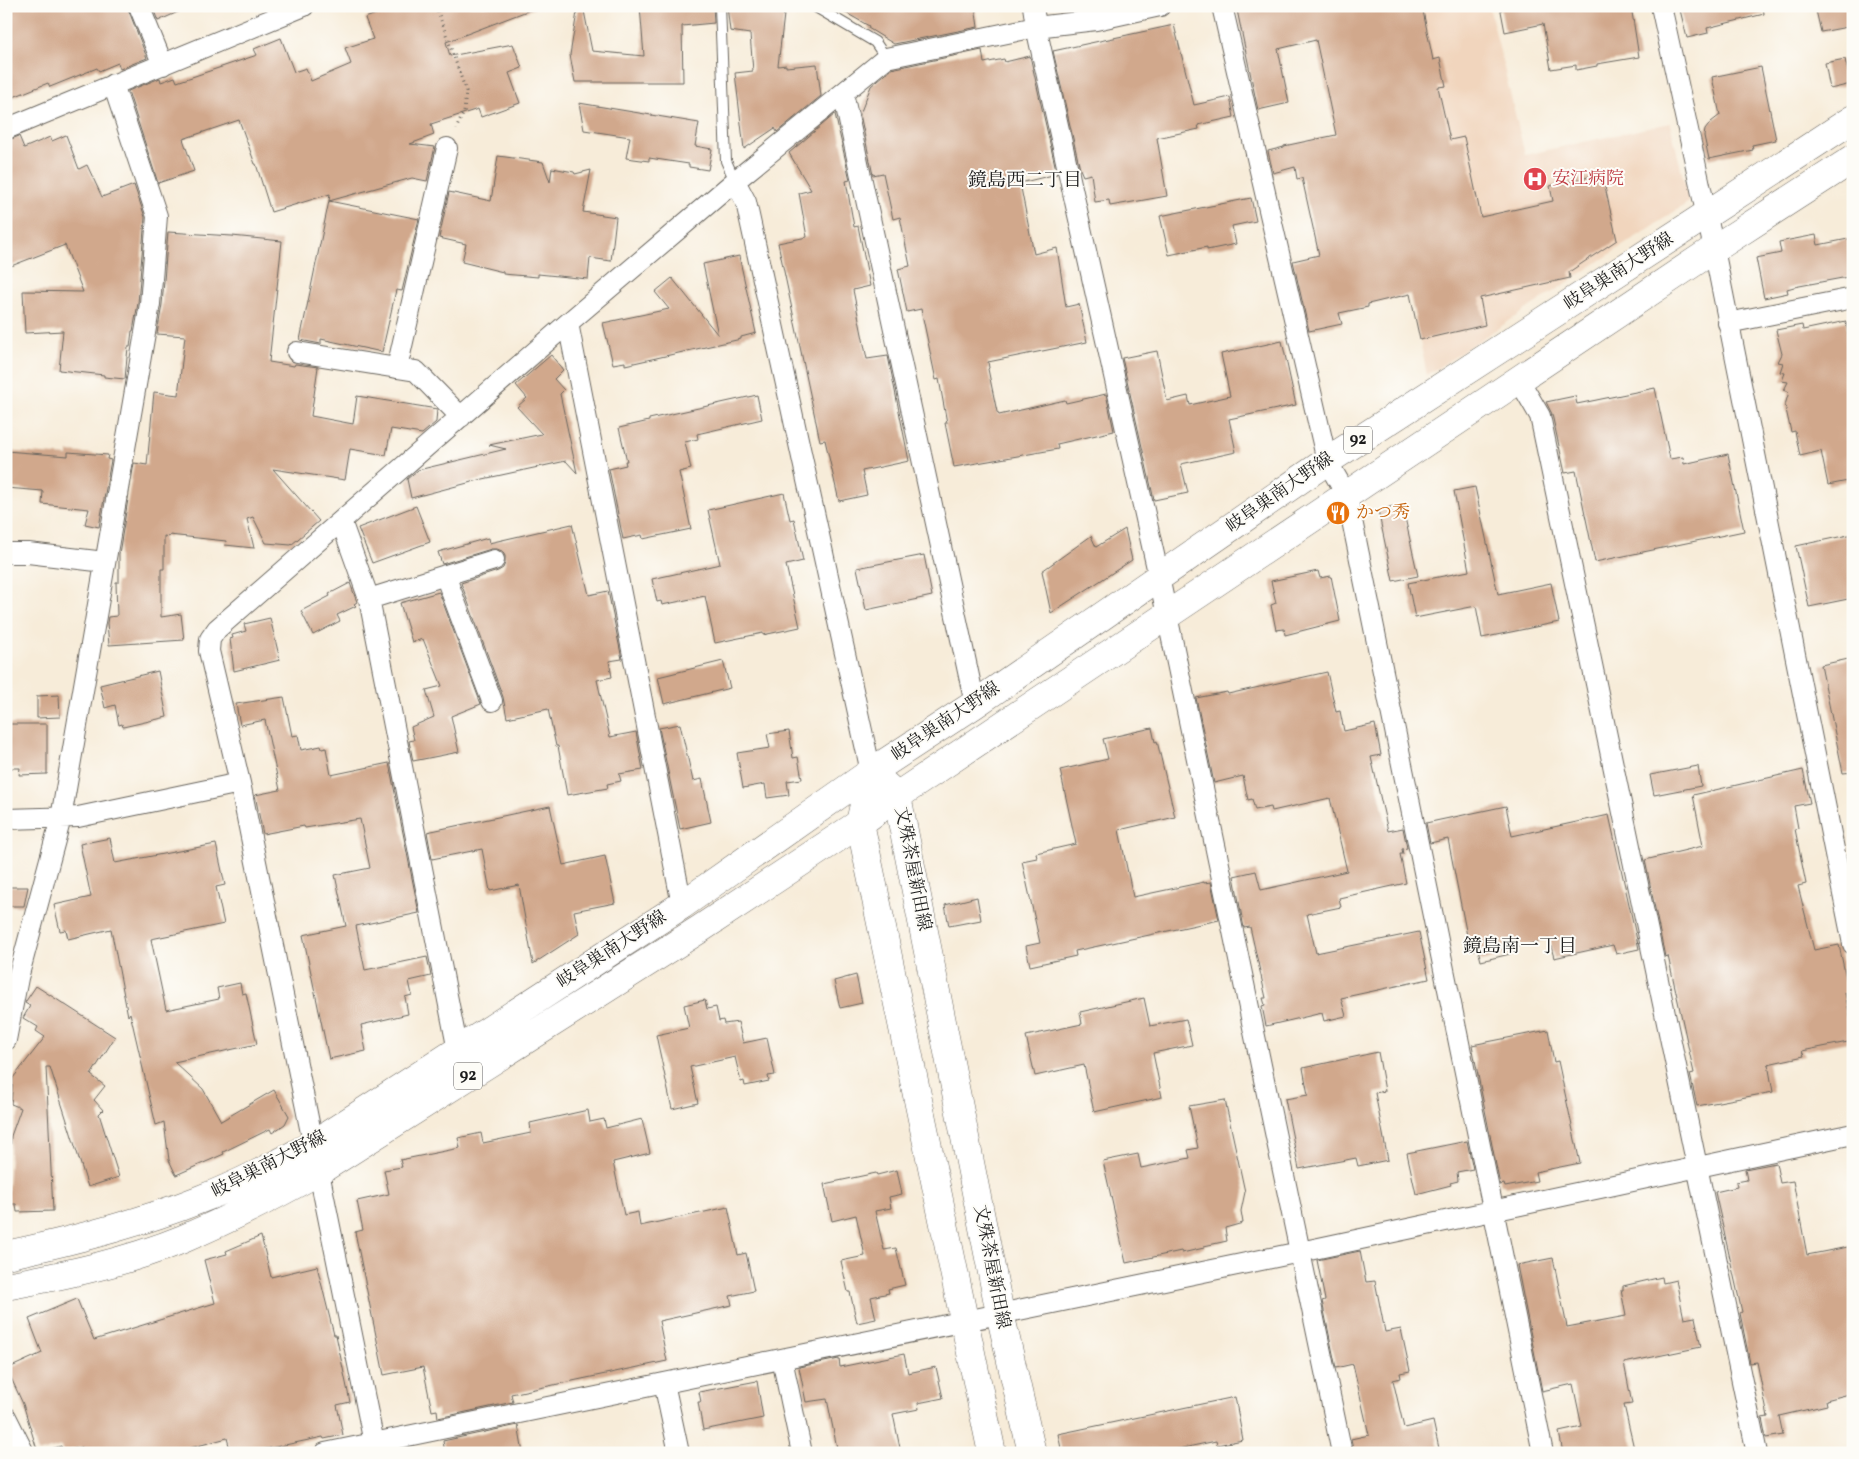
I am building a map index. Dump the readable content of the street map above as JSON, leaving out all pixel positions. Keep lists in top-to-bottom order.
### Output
{
  "streets": {
    "main road": ["岐阜巣南大野線", "92", "文殊茶屋新田線"]
  },
  "crossings": [
    ["岐阜巣南大野線", "文殊茶屋新田線"]
  ],
  "districts": ["鏡島西二丁目", "鏡島南一丁目"],
  "places": {
    "hospital": ["安江病院"],
    "restaurant": ["かつ秀"]
  }
}
